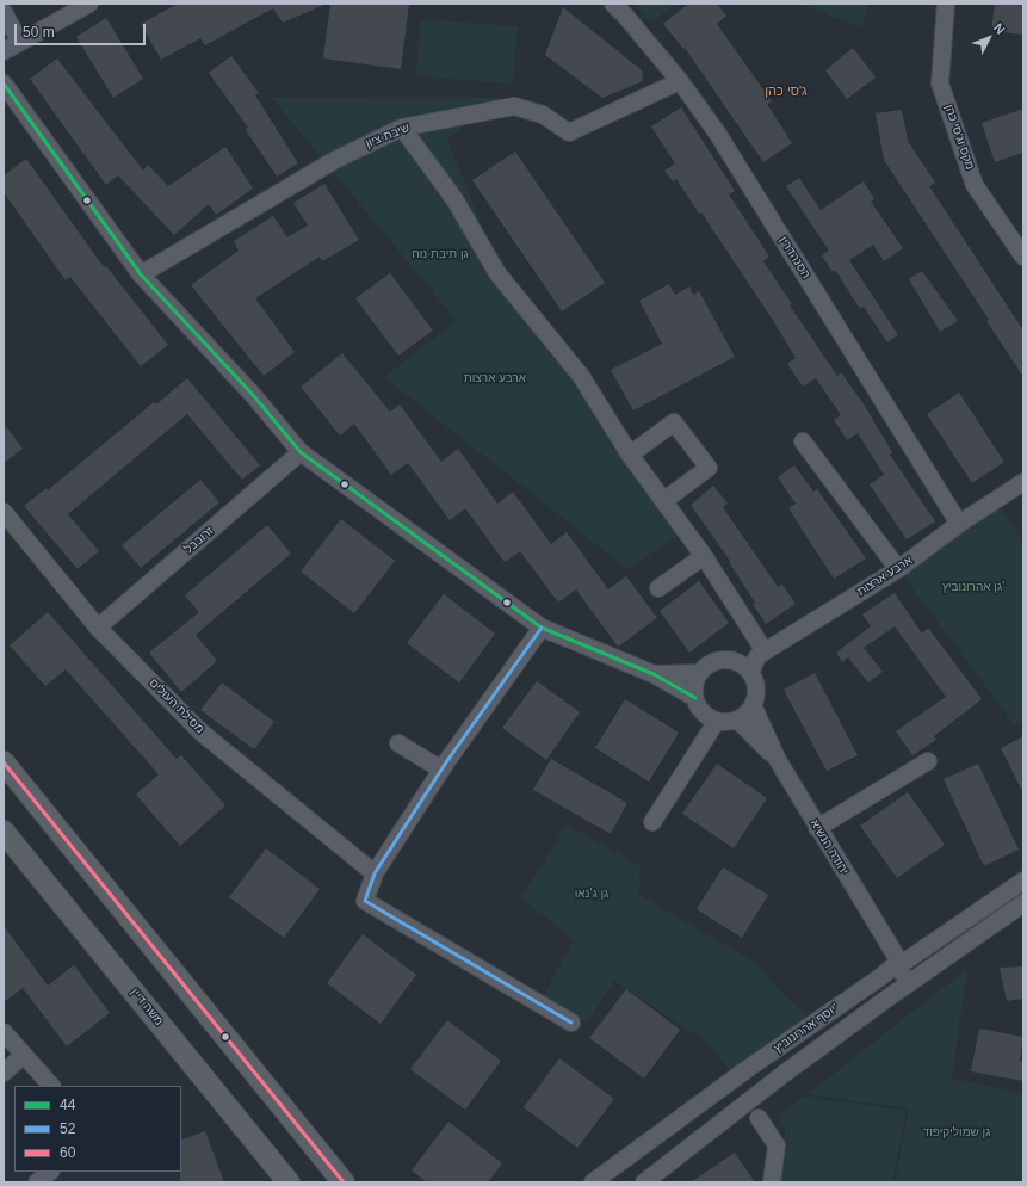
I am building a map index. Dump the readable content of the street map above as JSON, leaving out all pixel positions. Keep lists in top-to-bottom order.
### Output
{
  "streets": {
    "main road": ["משה דיין"],
    "street": [
      "שיבת ציון",
      "מקס וג'סי כהן",
      "הסנהדרין",
      "זרובבל",
      "ארבע ארצות",
      "מסילת העולים",
      "יהודה הנשיא",
      "יוסף אהרונוביץ'"
    ]
  },
  "crossings": [
    ["שיבת ציון", "הסנהדרין"],
    ["הסנהדרין", "ארבע ארצות"],
    ["זרובבל", "מסילת העולים"],
    ["ארבע ארצות", "יהודה הנשיא"],
    ["יהודה הנשיא", "יוסף אהרונוביץ'"]
  ],
  "districts": ["ג'סי כהן"],
  "parks": [
    "גן תיבת נוח",
    "ארבע ארצות",
    "גן אהרונוביץ'",
    "גן ג'נאו",
    "גן שמוליקיפוד"
  ],
  "lines": ["transit line 44", "transit line 52", "transit line 60"],
  "legend": ["44", "52", "60"],
  "scale_bar": "50 m",
  "north": "top right"
}
